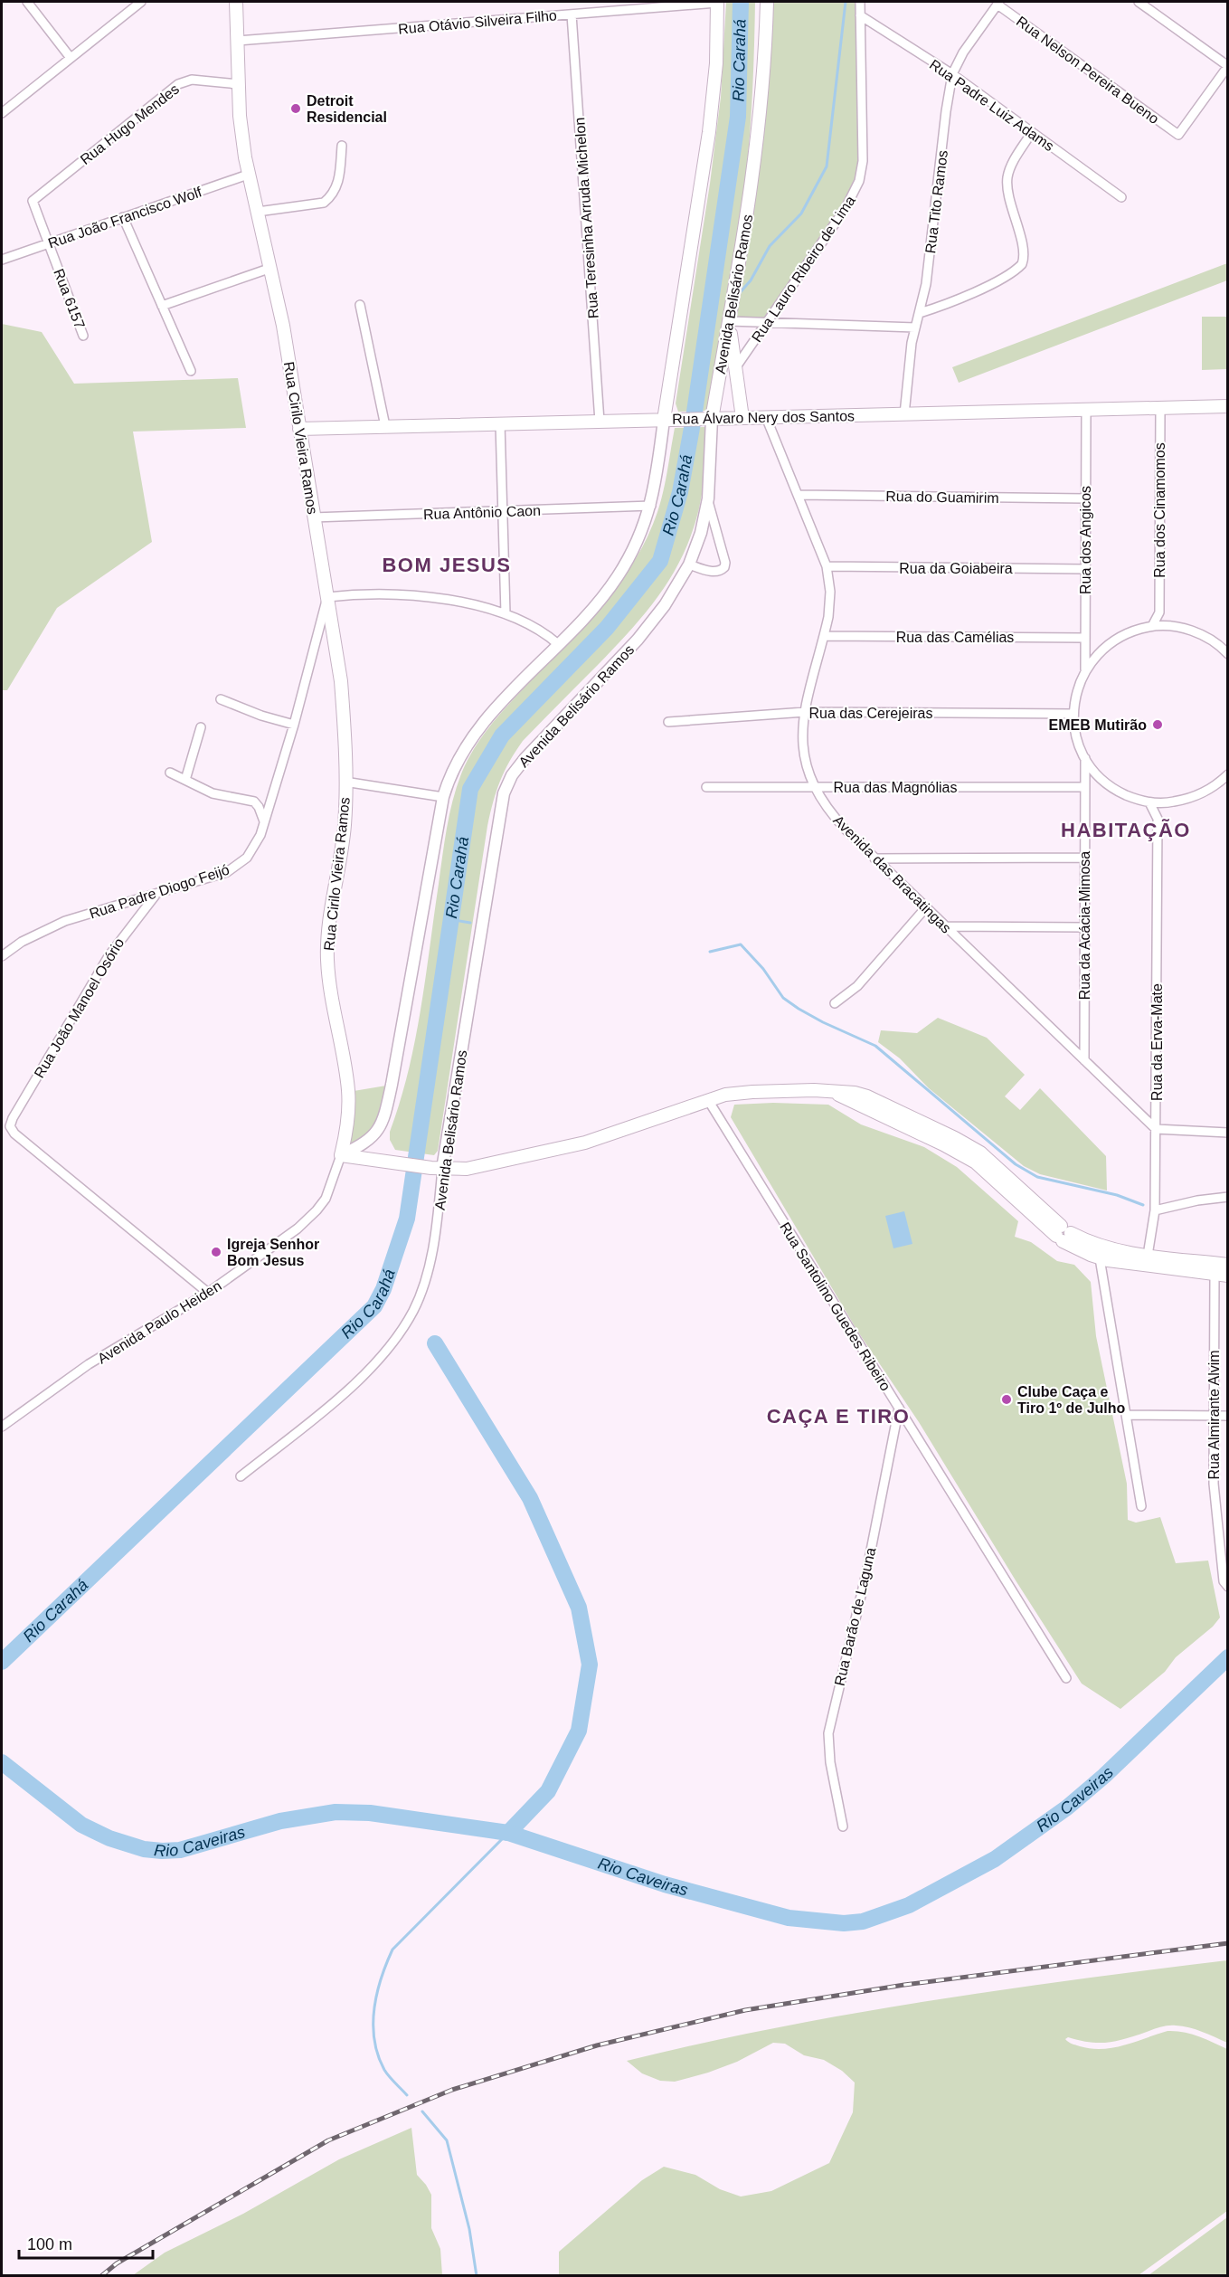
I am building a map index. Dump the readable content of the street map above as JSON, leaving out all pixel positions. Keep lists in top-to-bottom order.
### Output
{
  "streets": {
    "main road": ["Avenida Belisário Ramos", "Rua Álvaro Nery dos Santos", "Rua Cirilo Vieira Ramos"],
    "street": [
      "Rua Otávio Silveira Filho",
      "Rua Nelson Pereira Bueno",
      "Rua Padre Luiz Adams",
      "Rua Hugo Mendes",
      "Rua Tito Ramos",
      "Rua João Francisco Wolf",
      "Rua Teresinha Arruda Michelon",
      "Rua Lauro Ribeiro de Lima",
      "Rua 6157",
      "Rua do Guamirim",
      "Rua dos Cinamomos",
      "Rua Antônio Caon",
      "Rua dos Angicos",
      "Rua da Goiabeira",
      "Rua das Camélias",
      "Rua das Cerejeiras",
      "Rua das Magnólias",
      "Avenida das Bracatingas",
      "Rua Padre Diogo Feijó",
      "Rua da Acácia-Mimosa",
      "Rua João Manoel Osório",
      "Rua da Erva-Mate",
      "Rua Santolino Guedes Ribeiro",
      "Avenida Paulo Heiden",
      "Rua Almirante Alvim",
      "Rua Barão de Laguna"
    ]
  },
  "crossings": [
    ["Rua Otávio Silveira Filho", "Rua Teresinha Arruda Michelon"],
    ["Rua Otávio Silveira Filho", "Rua Cirilo Vieira Ramos"],
    ["Rua Nelson Pereira Bueno", "Rua Tito Ramos"],
    ["Rua Padre Luiz Adams", "Rua Tito Ramos"],
    ["Rua Padre Luiz Adams", "Rua Lauro Ribeiro de Lima"],
    ["Rua Hugo Mendes", "Rua 6157"],
    ["Rua Hugo Mendes", "Rua Cirilo Vieira Ramos"],
    ["Rua Tito Ramos", "Rua Álvaro Nery dos Santos"],
    ["Rua João Francisco Wolf", "Rua 6157"],
    ["Rua João Francisco Wolf", "Rua Cirilo Vieira Ramos"],
    ["Rua Teresinha Arruda Michelon", "Rua Álvaro Nery dos Santos"],
    ["Avenida Belisário Ramos", "Rua Álvaro Nery dos Santos"],
    ["Rua Álvaro Nery dos Santos", "Rua Cirilo Vieira Ramos"],
    ["Rua Álvaro Nery dos Santos", "Rua dos Cinamomos"],
    ["Rua Álvaro Nery dos Santos", "Rua dos Angicos"],
    ["Rua Álvaro Nery dos Santos", "Avenida das Bracatingas"],
    ["Rua Cirilo Vieira Ramos", "Rua Antônio Caon"],
    ["Rua Cirilo Vieira Ramos", "Rua Padre Diogo Feijó"],
    ["Rua Cirilo Vieira Ramos", "Avenida Paulo Heiden"],
    ["Rua do Guamirim", "Rua dos Angicos"],
    ["Rua do Guamirim", "Avenida das Bracatingas"],
    ["Rua dos Angicos", "Rua da Goiabeira"],
    ["Rua dos Angicos", "Rua das Camélias"],
    ["Rua da Goiabeira", "Avenida das Bracatingas"],
    ["Rua das Camélias", "Avenida das Bracatingas"],
    ["Rua das Cerejeiras", "Avenida das Bracatingas"],
    ["Rua das Magnólias", "Avenida das Bracatingas"],
    ["Rua das Magnólias", "Rua da Acácia-Mimosa"],
    ["Avenida das Bracatingas", "Rua da Acácia-Mimosa"],
    ["Avenida das Bracatingas", "Rua da Erva-Mate"],
    ["Rua Padre Diogo Feijó", "Rua João Manoel Osório"],
    ["Rua João Manoel Osório", "Avenida Paulo Heiden"],
    ["Rua Santolino Guedes Ribeiro", "Rua Barão de Laguna"]
  ],
  "districts": ["BOM JESUS", "HABITAÇÃO", "CAÇA E TIRO"],
  "water": ["Rio Carahá", "Rio Caveiras"],
  "places": [
    "Detroit Residencial",
    "EMEB Mutirão",
    "Igreja Senhor Bom Jesus",
    "Clube Caça e Tiro 1º de Julho"
  ],
  "scale_bar": "100 m"
}
